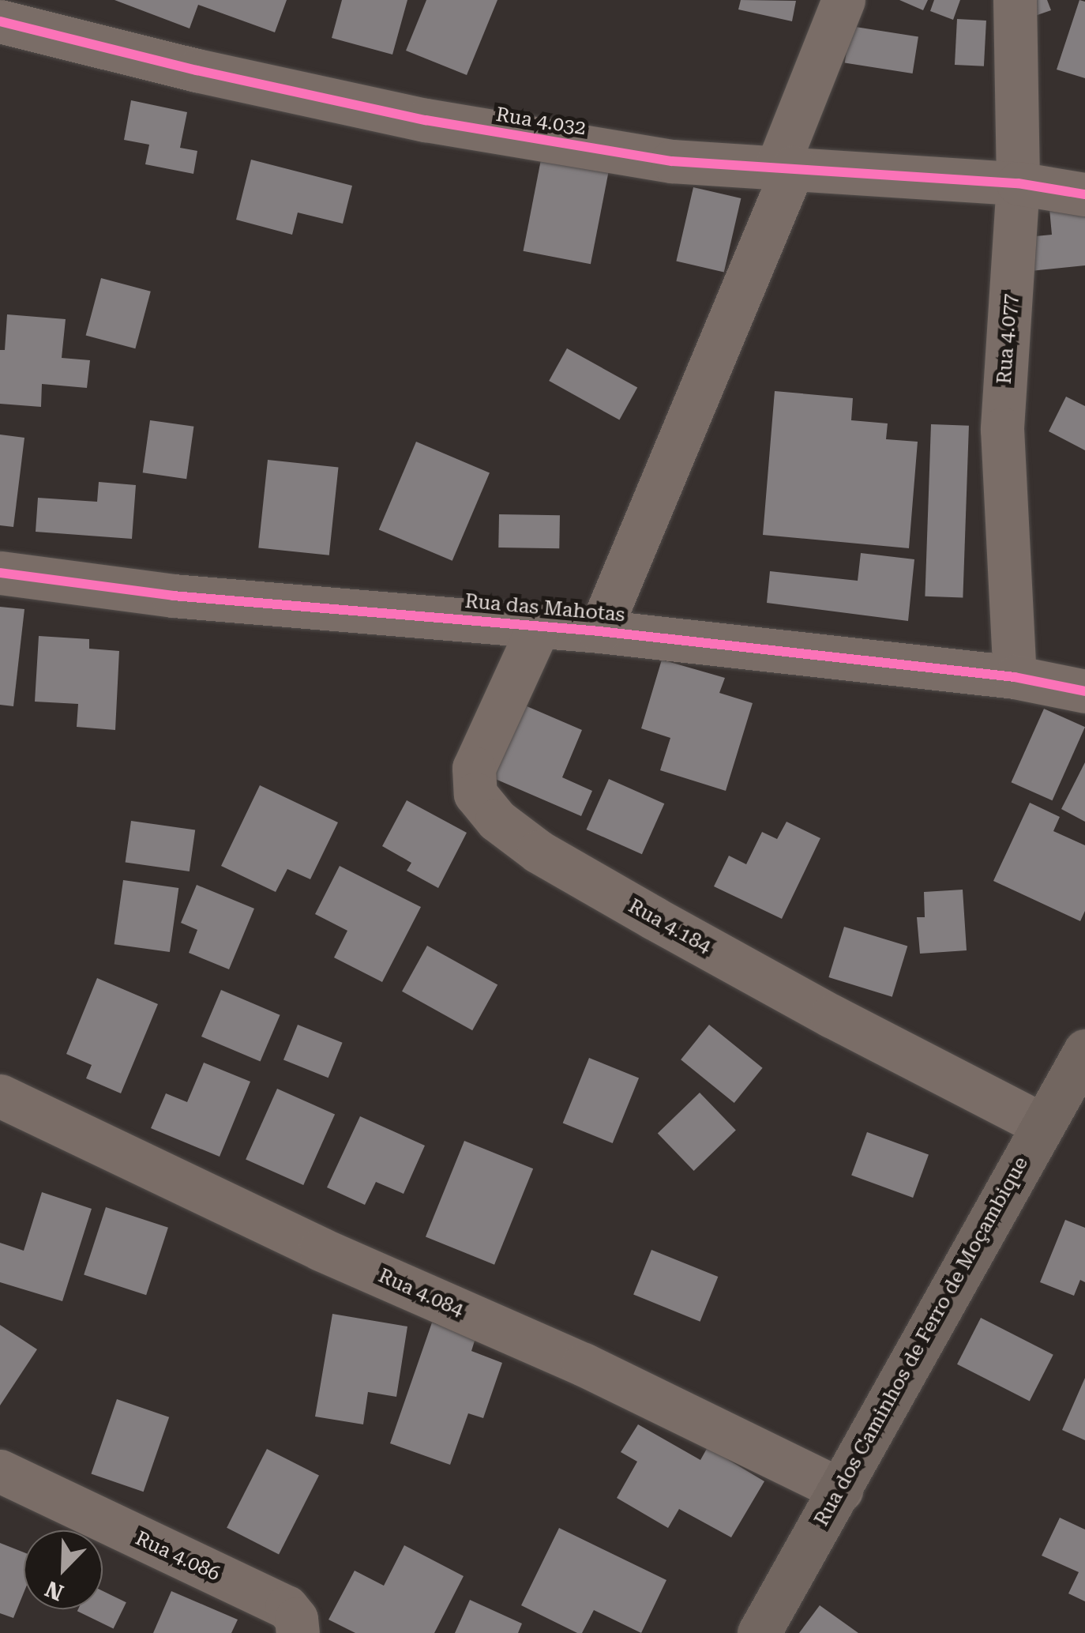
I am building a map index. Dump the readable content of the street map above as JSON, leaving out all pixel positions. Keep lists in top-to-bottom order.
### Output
{
  "streets": {
    "street": [
      "Rua 4.032",
      "Rua 4.077",
      "Rua das Mahotas",
      "Rua 4.184",
      "Rua 4.084",
      "Rua dos Caminhos de Ferro de Moçambique",
      "Rua 4.086"
    ]
  },
  "crossings": [
    ["Rua 4.032", "Rua 4.077"],
    ["Rua 4.077", "Rua das Mahotas"],
    ["Rua das Mahotas", "Rua 4.184"],
    ["Rua 4.184", "Rua dos Caminhos de Ferro de Moçambique"],
    ["Rua 4.084", "Rua dos Caminhos de Ferro de Moçambique"]
  ],
  "north": "bottom left"
}
